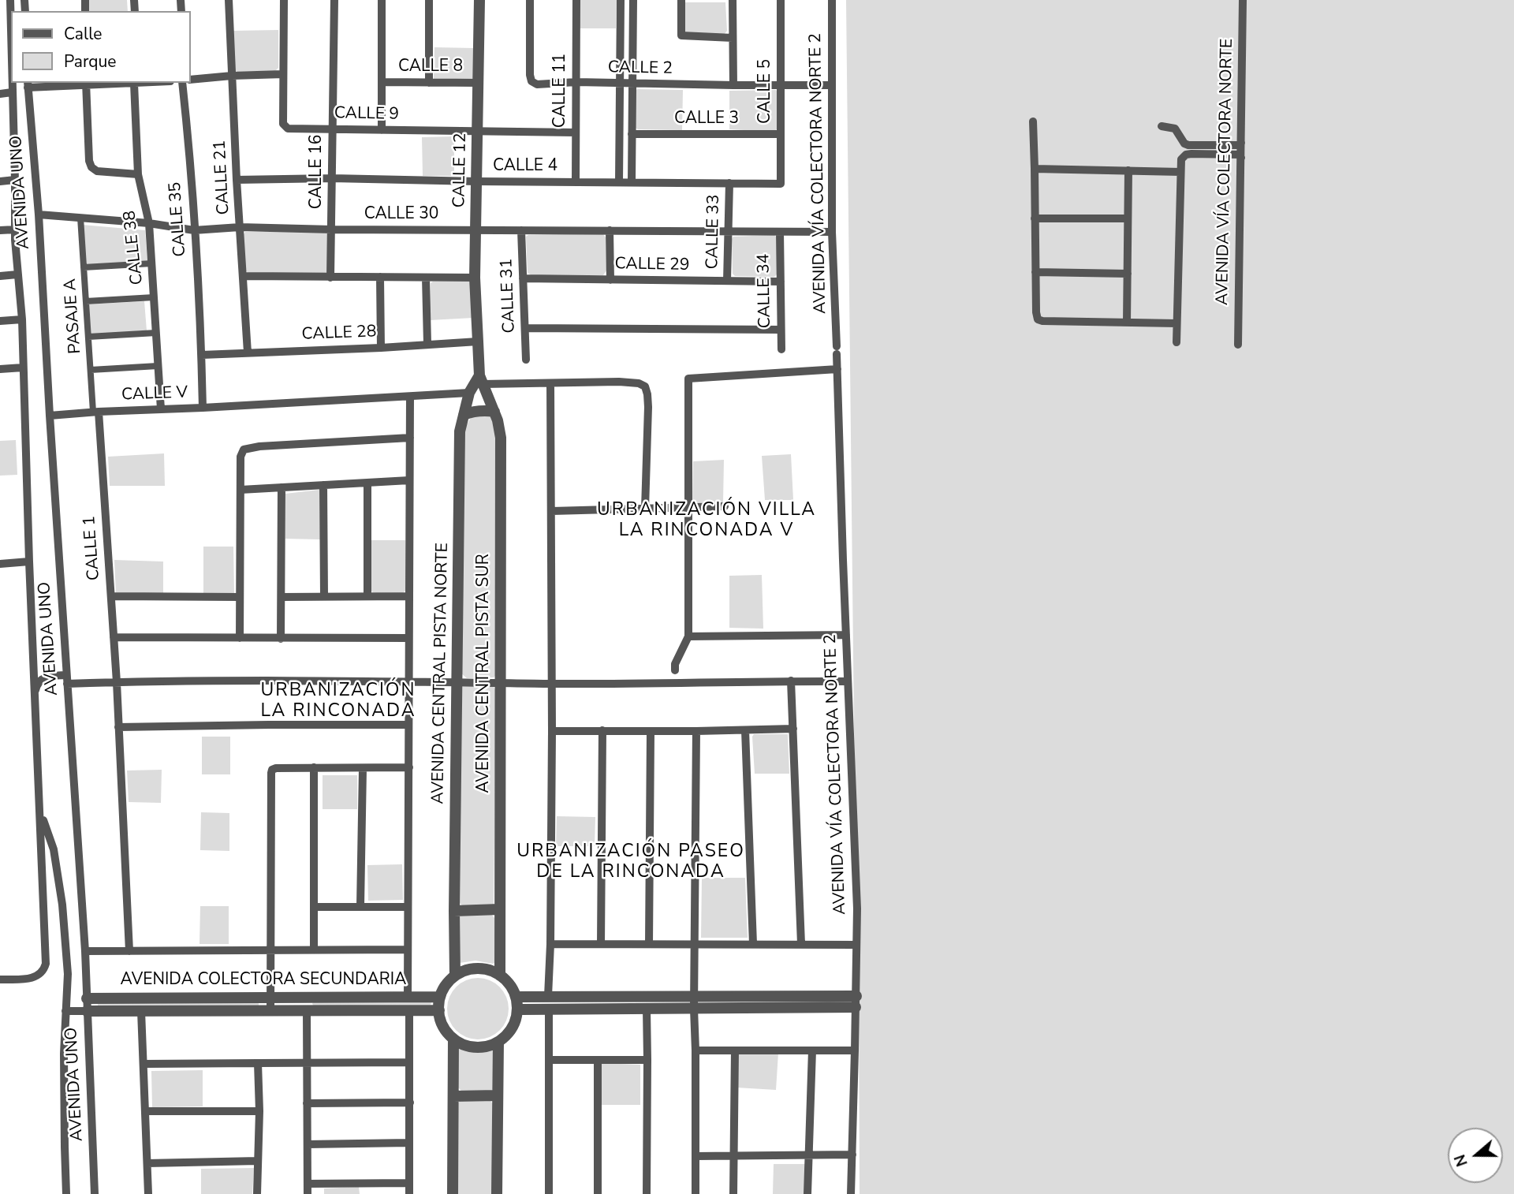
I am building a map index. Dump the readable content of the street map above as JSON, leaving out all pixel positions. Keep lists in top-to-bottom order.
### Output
{
  "streets": {
    "street": [
      "CALLE 8",
      "CALLE 2",
      "CALLE 11",
      "CALLE 5",
      "CALLE 9",
      "CALLE 3",
      "CALLE 4",
      "CALLE 12",
      "CALLE 16",
      "AVENIDA VÍA COLECTORA NORTE",
      "AVENIDA VÍA COLECTORA NORTE 2",
      "CALLE 21",
      "AVENIDA UNO",
      "CALLE 30",
      "CALLE 35",
      "CALLE 33",
      "CALLE 38",
      "CALLE 29",
      "CALLE 34",
      "CALLE 31",
      "PASAJE A",
      "CALLE 28",
      "CALLE V",
      "CALLE 1",
      "AVENIDA CENTRAL PISTA NORTE",
      "AVENIDA CENTRAL PISTA SUR",
      "AVENIDA COLECTORA SECUNDARIA"
    ]
  },
  "crossings": [
    ["CALLE 8", "CALLE 12"],
    ["CALLE 2", "CALLE 11"],
    ["CALLE 2", "CALLE 5"],
    ["CALLE 2", "AVENIDA VÍA COLECTORA NORTE 2"],
    ["CALLE 11", "CALLE 9"],
    ["CALLE 11", "CALLE 4"],
    ["CALLE 5", "CALLE 3"],
    ["CALLE 5", "CALLE 4"],
    ["CALLE 9", "CALLE 12"],
    ["CALLE 9", "CALLE 16"],
    ["CALLE 4", "CALLE 12"],
    ["CALLE 4", "CALLE 16"],
    ["CALLE 4", "CALLE 21"],
    ["CALLE 4", "CALLE 33"],
    ["CALLE 12", "CALLE 30"],
    ["CALLE 12", "CALLE 28"],
    ["CALLE 12", "AVENIDA CENTRAL PISTA NORTE"],
    ["CALLE 12", "AVENIDA CENTRAL PISTA SUR"],
    ["CALLE 16", "CALLE 30"],
    ["AVENIDA VÍA COLECTORA NORTE 2", "CALLE 30"],
    ["CALLE 21", "CALLE 30"],
    ["CALLE 21", "CALLE 28"],
    ["AVENIDA UNO", "CALLE 30"],
    ["AVENIDA UNO", "CALLE V"],
    ["AVENIDA UNO", "AVENIDA COLECTORA SECUNDARIA"],
    ["CALLE 30", "CALLE 35"],
    ["CALLE 30", "CALLE 33"],
    ["CALLE 30", "CALLE 38"],
    ["CALLE 30", "CALLE 34"],
    ["CALLE 30", "CALLE 31"],
    ["CALLE 30", "PASAJE A"],
    ["CALLE 35", "CALLE 28"],
    ["CALLE 33", "CALLE 29"],
    ["CALLE 38", "CALLE V"],
    ["CALLE 29", "CALLE 34"],
    ["CALLE 29", "CALLE 31"],
    ["PASAJE A", "CALLE V"],
    ["PASAJE A", "CALLE 1"],
    ["CALLE V", "CALLE 1"],
    ["CALLE V", "AVENIDA CENTRAL PISTA NORTE"],
    ["AVENIDA CENTRAL PISTA NORTE", "AVENIDA CENTRAL PISTA SUR"],
    ["AVENIDA CENTRAL PISTA NORTE", "AVENIDA COLECTORA SECUNDARIA"],
    ["AVENIDA CENTRAL PISTA SUR", "AVENIDA COLECTORA SECUNDARIA"]
  ],
  "districts": ["URBANIZACIÓN VILLA LA RINCONADA V", "URBANIZACIÓN LA RINCONADA", "URBANIZACIÓN PASEO DE LA RINCONADA"],
  "legend": ["Calle", "Parque"],
  "north": "left"
}
